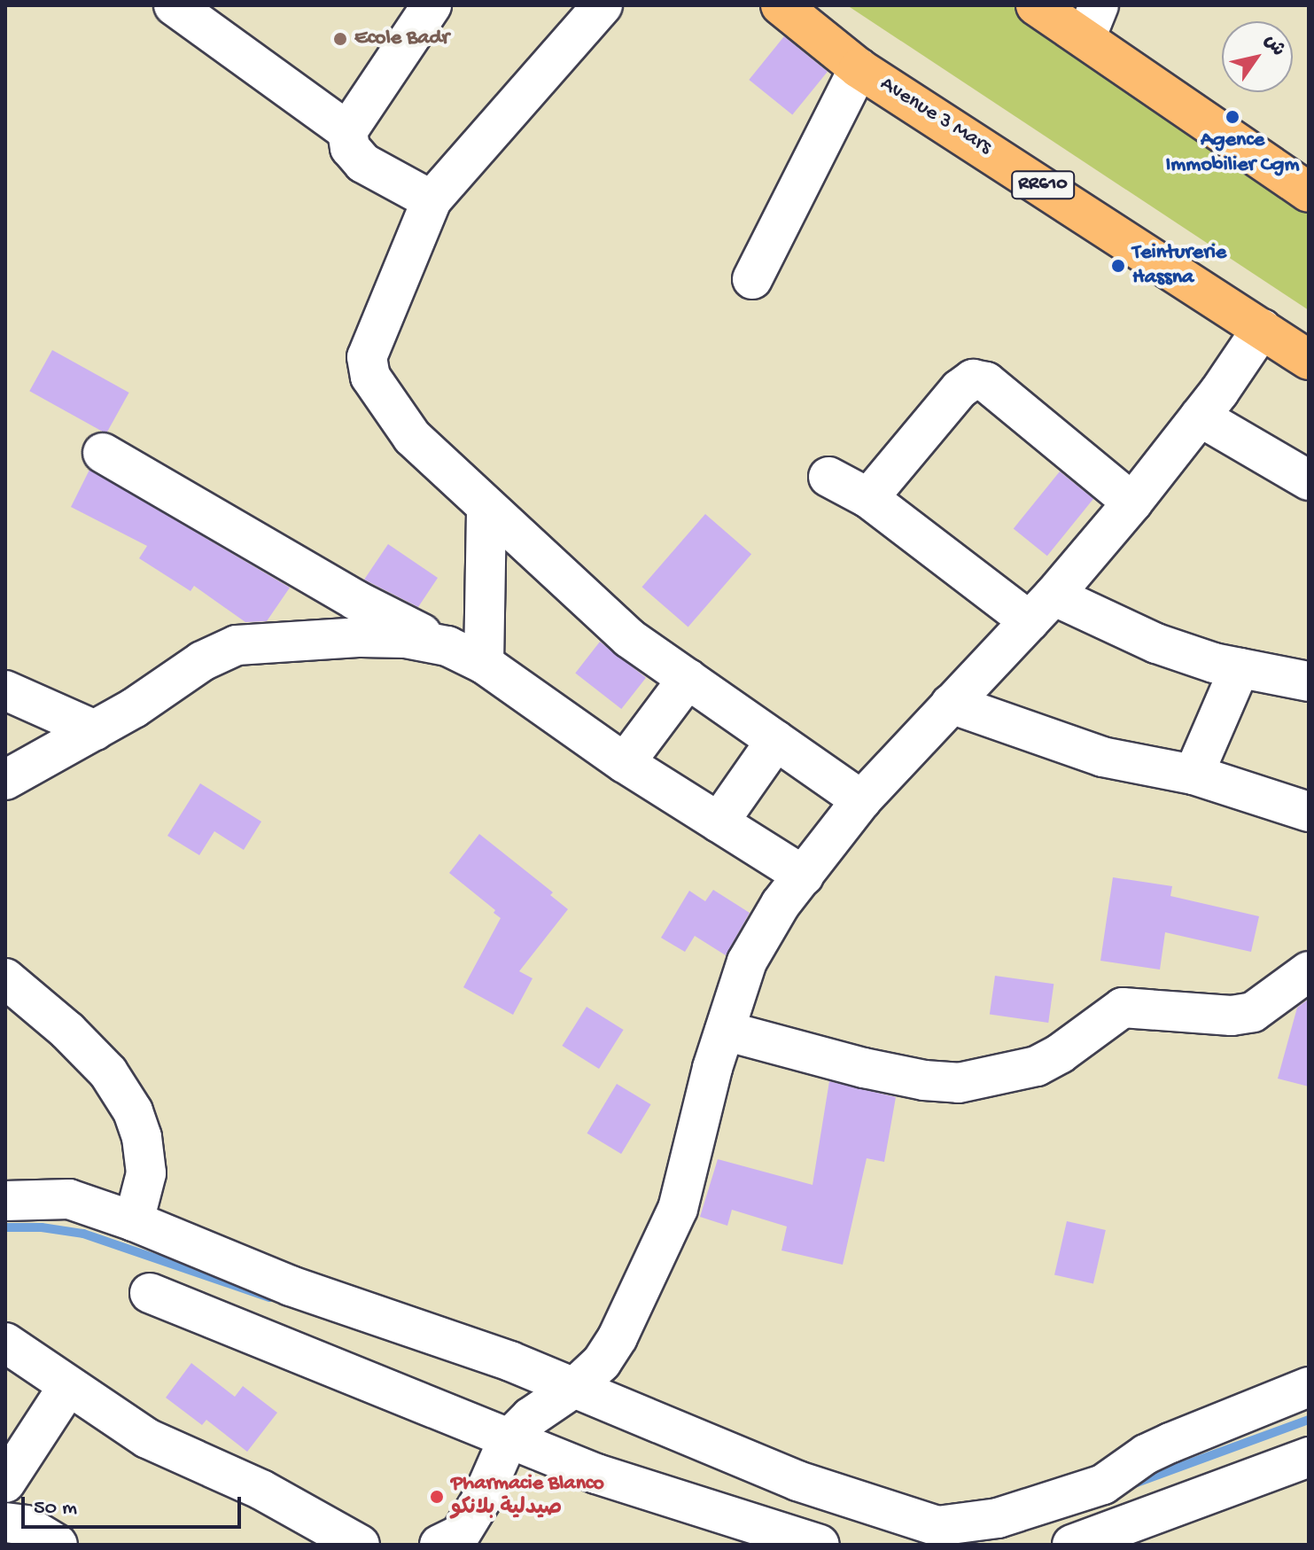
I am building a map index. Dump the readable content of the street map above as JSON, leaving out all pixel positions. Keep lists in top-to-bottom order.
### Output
{
  "streets": {
    "main road": ["Avenue 3 Mars", "RR610"]
  },
  "places": [
    "Ecole Badr",
    "Agence Immobilier Cgm",
    "Teinturerie Hassna",
    "Pharmacie Blanco صيدلية بلانكو"
  ],
  "scale_bar": "50 m",
  "north": "top right"
}
